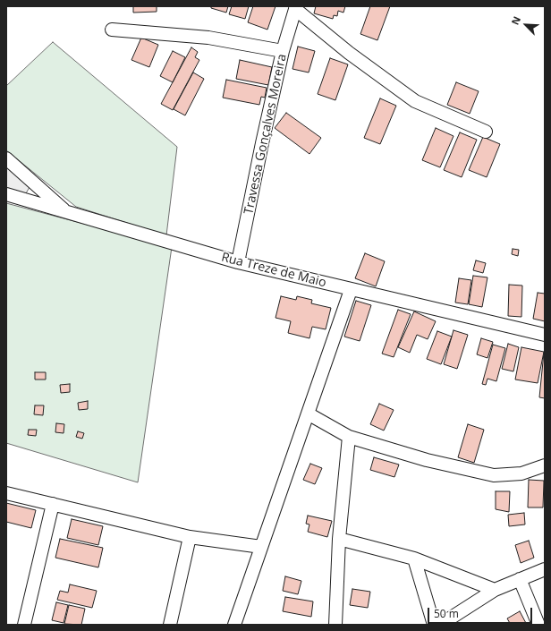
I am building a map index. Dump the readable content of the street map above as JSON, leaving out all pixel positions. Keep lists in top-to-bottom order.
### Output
{
  "streets": {
    "street": ["Travessa Gonçalves Moreira", "Rua Treze de Maio"]
  },
  "crossings": [
    ["Travessa Gonçalves Moreira", "Rua Treze de Maio"]
  ],
  "scale_bar": "50 m",
  "north": "top left"
}
